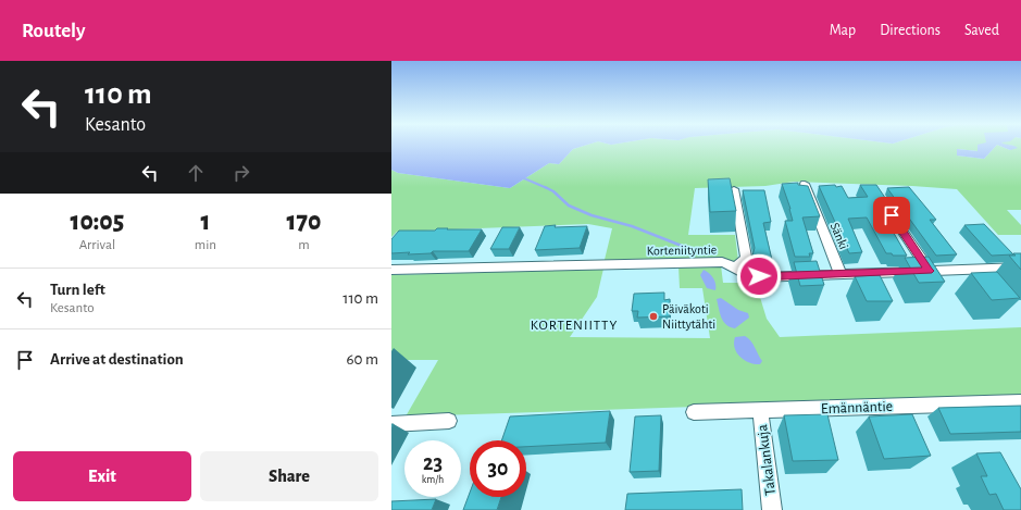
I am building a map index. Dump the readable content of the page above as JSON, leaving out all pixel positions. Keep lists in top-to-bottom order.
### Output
{
  "streets": {
    "street": [
      "Sänki",
      "Korteniityntie",
      "Emännäntie",
      "Takalankuja"
    ]
  },
  "crossings": [
    ["Sänki", "Korteniityntie"],
    ["Emännäntie", "Takalankuja"]
  ],
  "districts": ["KORTENIITTY"],
  "places": ["Päiväkoti Niittytähti"],
  "page": {
    "header": "Routely",
    "nav": ["Map", "Directions", "Saved"],
    "turn": ["110 m", "Kesanto"],
    "eta": [
      "10:05",
      "Arrival",
      "1",
      "min",
      "170",
      "m"
    ],
    "list": [
      {
        "name": "Turn left",
        "note": "Kesanto",
        "value": "110 m"
      },
      {
        "name": "Arrive at destination",
        "value": "60 m"
      }
    ],
    "speed": "23 km/h",
    "limit": "30",
    "buttons": ["Exit", "Share"]
  }
}
